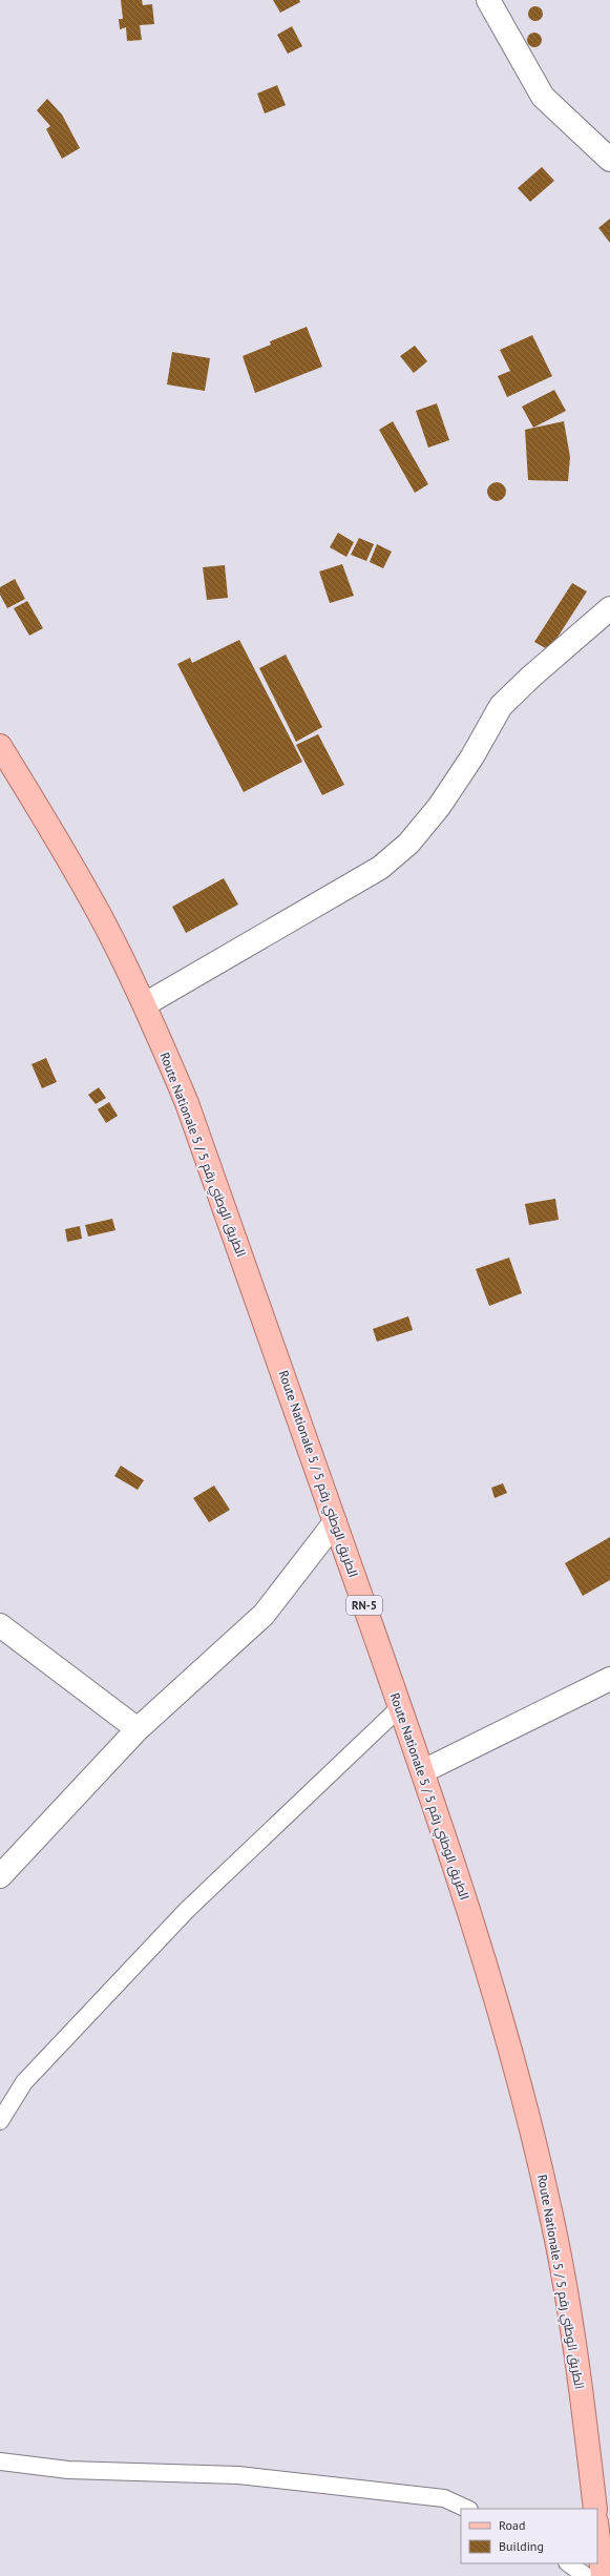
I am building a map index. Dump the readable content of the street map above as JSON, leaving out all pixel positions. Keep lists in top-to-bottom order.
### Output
{
  "streets": {
    "main road": ["Route Nationale 5 / الطريق الوطني رقم 5", "RN-5"]
  },
  "legend": ["Road", "Building"]
}
